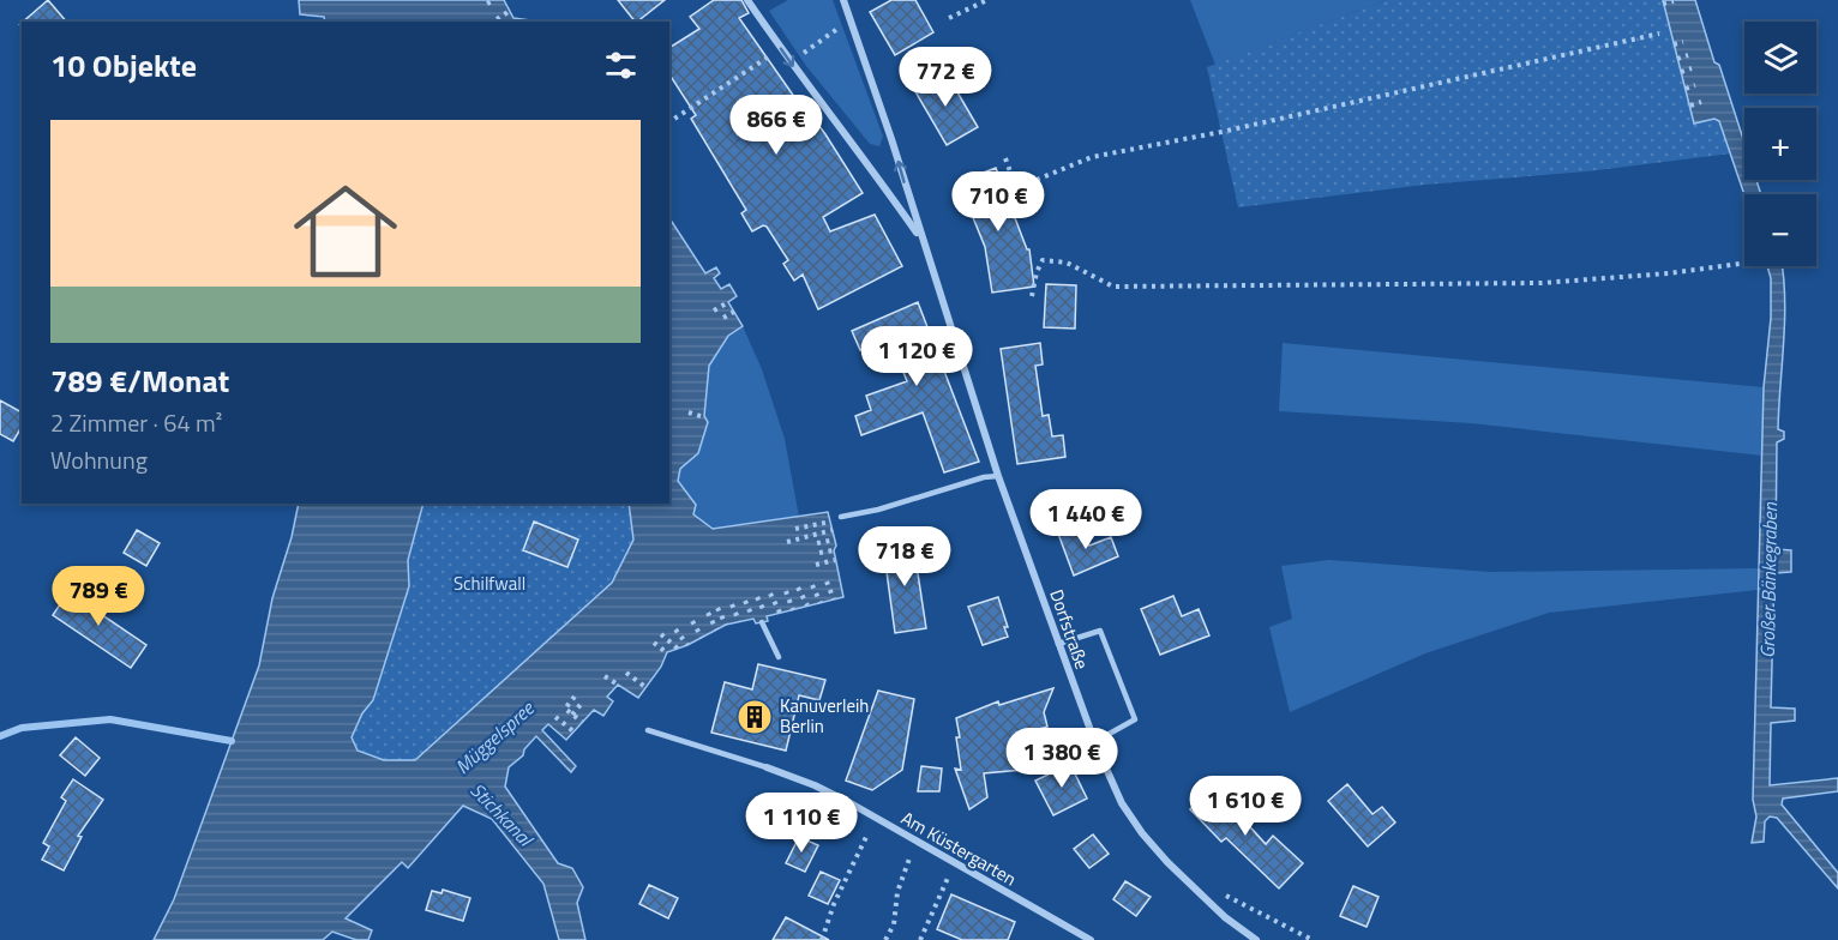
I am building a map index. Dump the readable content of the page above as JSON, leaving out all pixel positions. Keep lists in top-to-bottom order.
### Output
{
  "streets": {
    "street": ["Dorfstraße", "Am Küstergarten"]
  },
  "water": ["Großer Bänkegraben", "Müggelspree", "Stichkanal"],
  "parks": ["Schilfwall"],
  "places": {
    "building": ["Kanuverleih Berlin"]
  },
  "page": {
    "map_buttons": ["+", "−"],
    "heading": "10 Objekte",
    "price": [
      "772 €",
      "866 €",
      "710 €",
      "1 120 €",
      "1 440 €",
      "718 €",
      "789 €",
      "1 380 €",
      "1 610 €",
      "1 110 €"
    ],
    "list": [
      {
        "name": "789 €/Monat",
        "note": "2 Zimmer · 64 m² · Wohnung"
      }
    ]
  }
}
